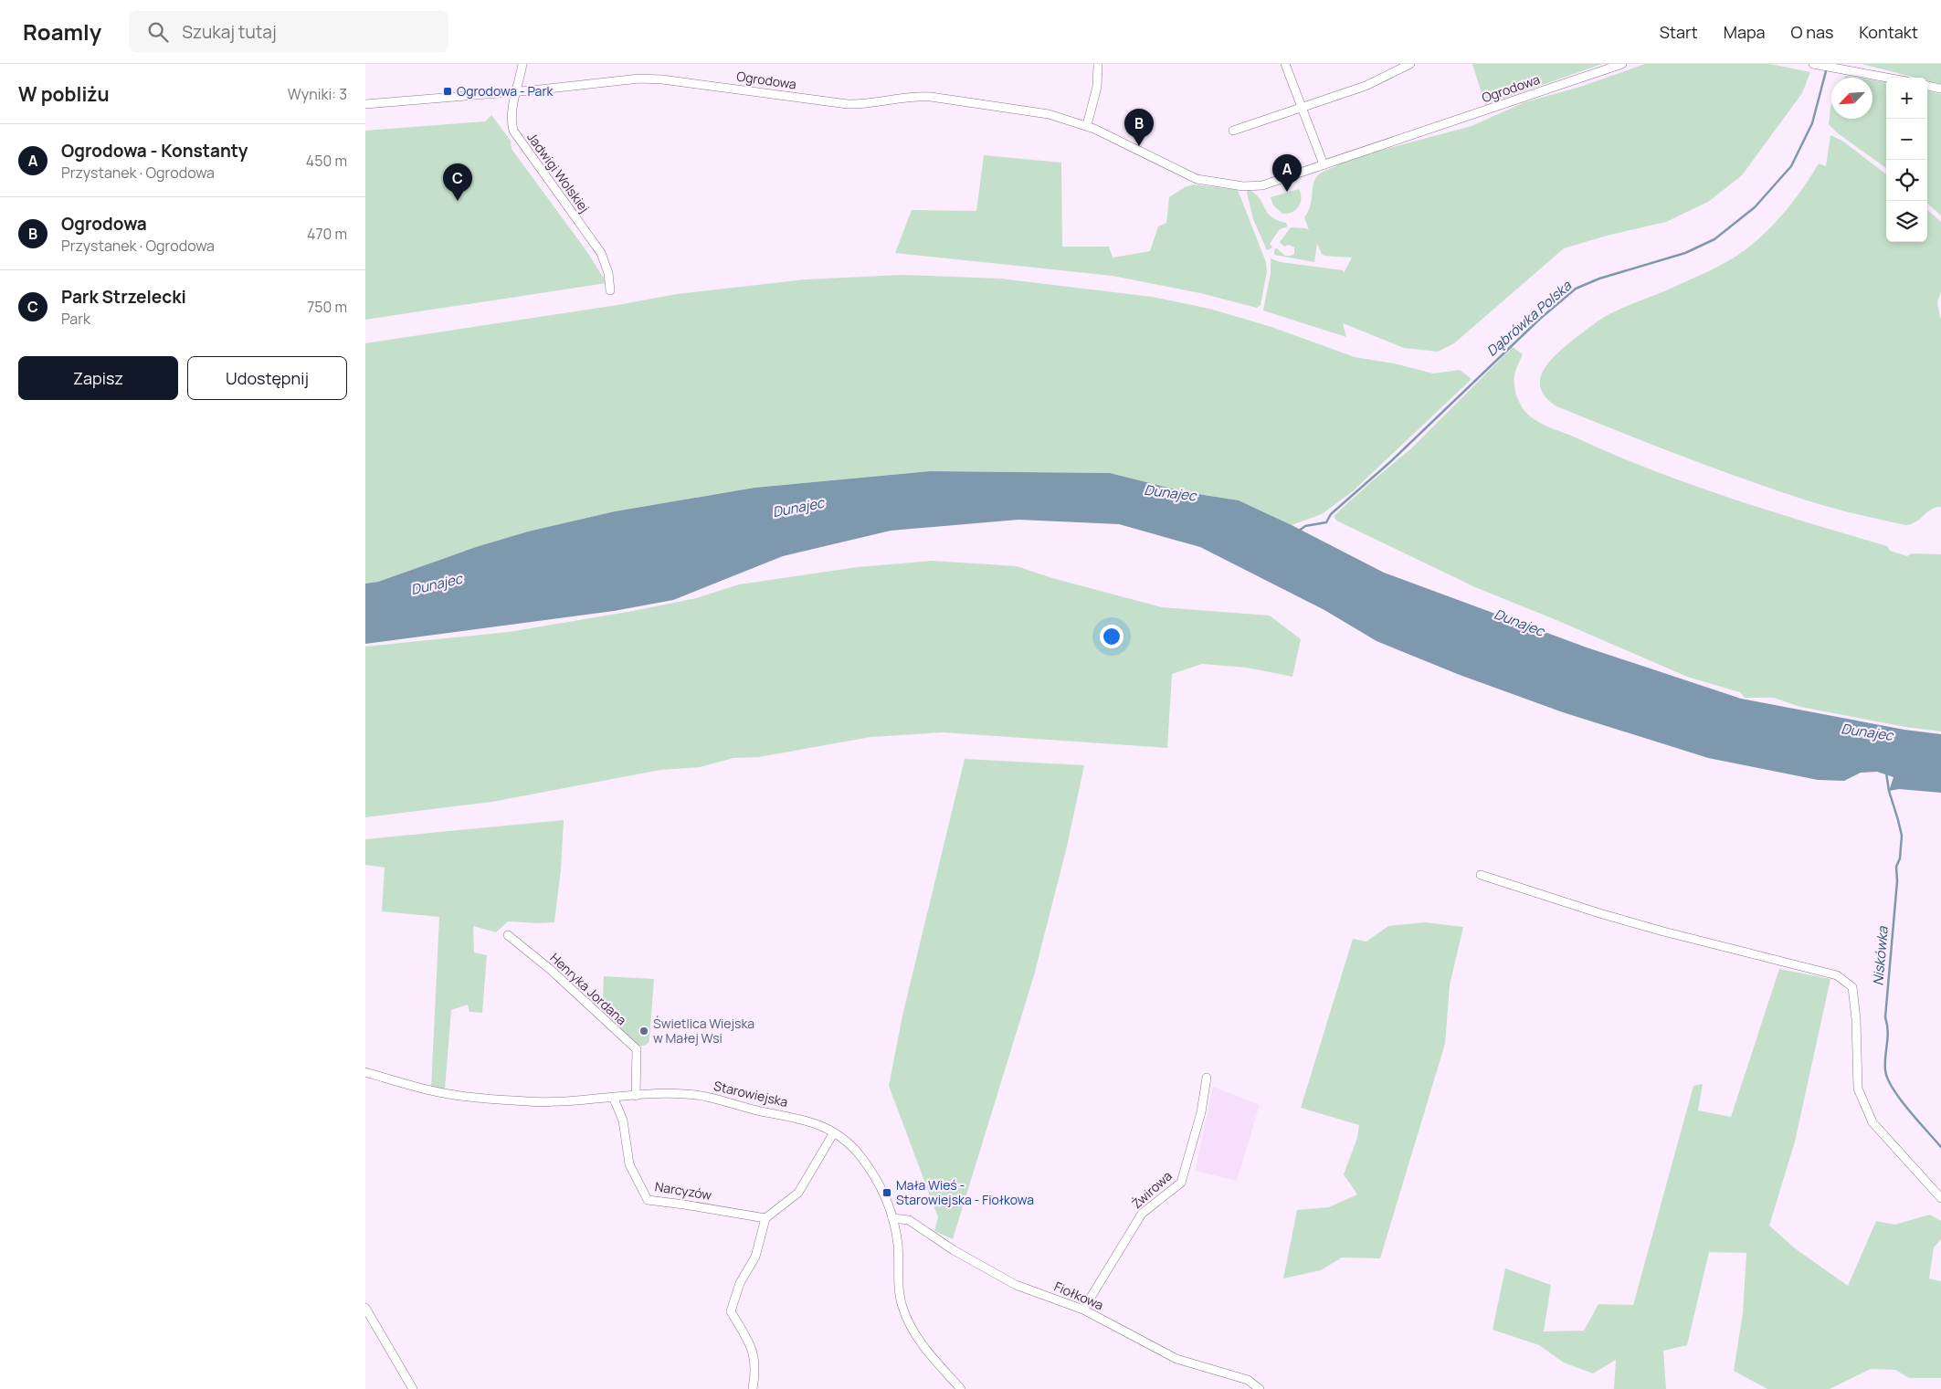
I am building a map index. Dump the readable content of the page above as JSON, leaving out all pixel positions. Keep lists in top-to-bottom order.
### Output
{
  "streets": {
    "street": [
      "Ogrodowa",
      "Jadwigi Wolskiej",
      "Henryka Jordana",
      "Starowiejska",
      "Żwirowa",
      "Narcyzów",
      "Fiołkowa"
    ]
  },
  "crossings": [
    ["Ogrodowa", "Jadwigi Wolskiej"],
    ["Henryka Jordana", "Starowiejska"],
    ["Starowiejska", "Narcyzów"],
    ["Starowiejska", "Fiołkowa"],
    ["Żwirowa", "Fiołkowa"]
  ],
  "water": ["Dąbrówka Polska", "Dunajec", "Niskówka"],
  "places": {
    "transit": ["Ogrodowa - Park", "Mała Wieś - Starowiejska - Fiołkowa"],
    "other": ["Świetlica Wiejska w Małej Wsi"]
  },
  "north": "bottom left",
  "page": {
    "header": "Roamly",
    "search": "Szukaj tutaj",
    "nav": [
      "Start",
      "Mapa",
      "O nas",
      "Kontakt"
    ],
    "heading": ["W pobliżu", "Wyniki: 3"],
    "map_buttons": ["+", "−"],
    "pins": ["B", "A", "C"],
    "list": [
      {
        "mark": "A",
        "name": "Ogrodowa - Konstanty",
        "note": "Przystanek · Ogrodowa",
        "value": "450 m"
      },
      {
        "mark": "B",
        "name": "Ogrodowa",
        "note": "Przystanek · Ogrodowa",
        "value": "470 m"
      },
      {
        "mark": "C",
        "name": "Park Strzelecki",
        "note": "Park",
        "value": "750 m"
      }
    ],
    "buttons": ["Zapisz", "Udostępnij"]
  }
}
